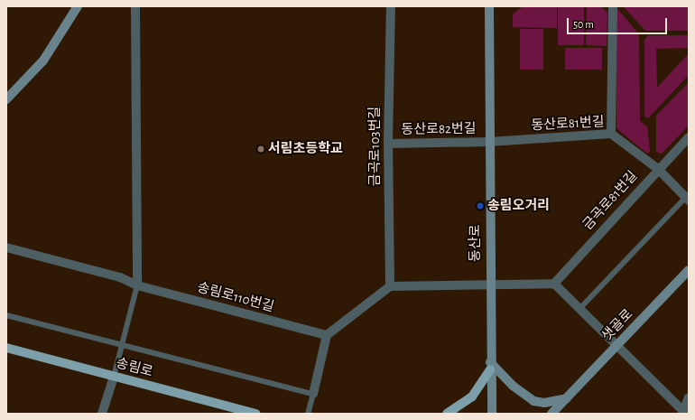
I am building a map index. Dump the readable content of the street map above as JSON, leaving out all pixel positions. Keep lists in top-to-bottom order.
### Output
{
  "streets": {
    "main road": ["송림로"],
    "street": [
      "동산로81번길",
      "동산로82번길",
      "금곡로103번길",
      "금곡로81번길",
      "동산로",
      "송림로110번길",
      "샛골로"
    ]
  },
  "crossings": [
    ["동산로81번길", "동산로82번길"],
    ["동산로81번길", "금곡로81번길"],
    ["동산로81번길", "동산로"],
    ["동산로82번길", "금곡로103번길"],
    ["동산로82번길", "동산로"],
    ["금곡로81번길", "동산로"],
    ["금곡로81번길", "샛골로"],
    ["동산로", "샛골로"]
  ],
  "places": ["서림초등학교", "송림오거리"],
  "scale_bar": "50 m"
}
